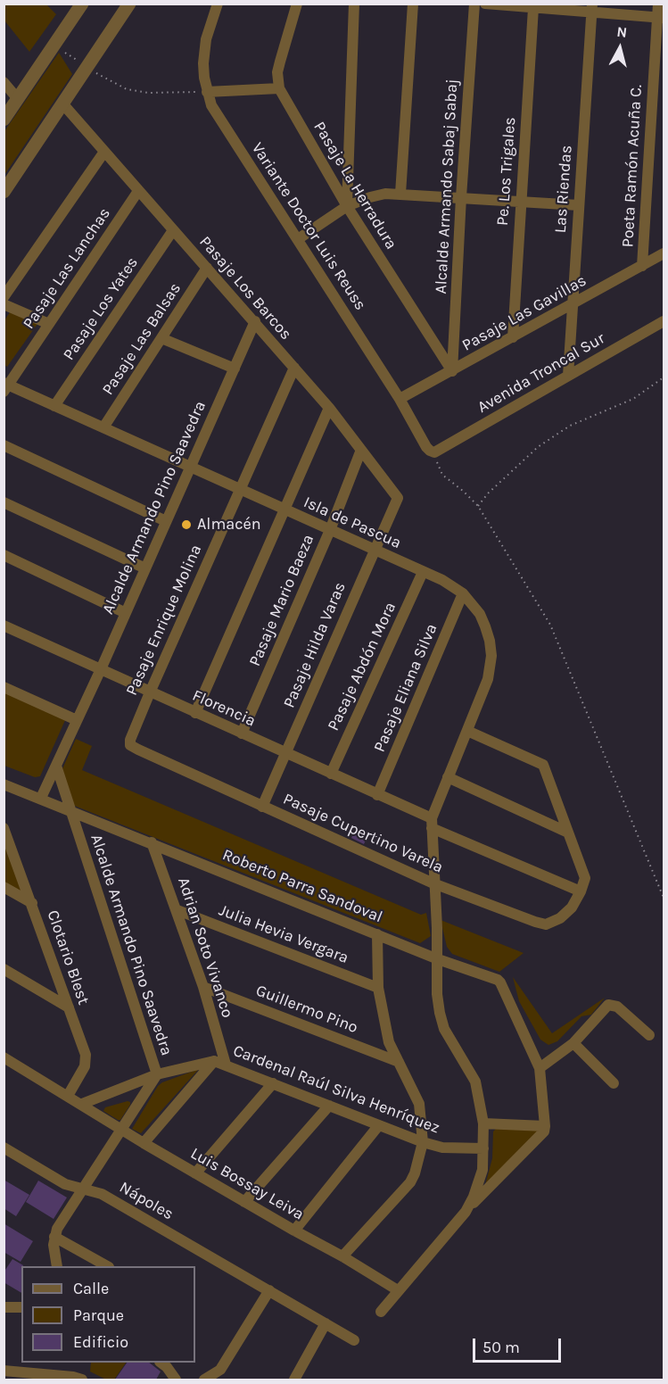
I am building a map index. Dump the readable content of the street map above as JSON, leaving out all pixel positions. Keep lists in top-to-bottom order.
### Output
{
  "streets": {
    "street": [
      "Poeta Ramón Acuña C.",
      "Pe. Los Trigales",
      "Pasaje La Herradura",
      "Alcalde Armando Sabaj Sabaj",
      "Las Riendas",
      "Variante Doctor Luis Reuss",
      "Pasaje Las Lanchas",
      "Pasaje Los Barcos",
      "Pasaje Los Yates",
      "Pasaje Las Gavillas",
      "Pasaje Las Balsas",
      "Avenida Troncal Sur",
      "Alcalde Armando Pino Saavedra",
      "Isla de Pascua",
      "Pasaje Mario Baeza",
      "Pasaje Enrique Molina",
      "Pasaje Hilda Varas",
      "Pasaje Abdón Mora",
      "Pasaje Eliana Silva",
      "Florencia",
      "Pasaje Cupertino Varela",
      "Roberto Parra Sandoval",
      "Julia Hevia Vergara",
      "Adrian Soto Vivanco",
      "Clotario Blest",
      "Guillermo Pino",
      "Cardenal Raúl Silva Henríquez",
      "Luis Bossay Leiva",
      "Nápoles"
    ]
  },
  "crossings": [
    ["Poeta Ramón Acuña C.", "Pasaje Las Gavillas"],
    ["Pe. Los Trigales", "Pasaje Las Gavillas"],
    ["Pasaje La Herradura", "Alcalde Armando Sabaj Sabaj"],
    ["Pasaje La Herradura", "Pasaje Las Gavillas"],
    ["Alcalde Armando Sabaj Sabaj", "Pasaje Las Gavillas"],
    ["Las Riendas", "Pasaje Las Gavillas"],
    ["Las Riendas", "Avenida Troncal Sur"],
    ["Variante Doctor Luis Reuss", "Pasaje Las Gavillas"],
    ["Variante Doctor Luis Reuss", "Avenida Troncal Sur"],
    ["Pasaje Las Lanchas", "Pasaje Los Barcos"],
    ["Pasaje Las Lanchas", "Isla de Pascua"],
    ["Pasaje Los Barcos", "Pasaje Los Yates"],
    ["Pasaje Los Barcos", "Pasaje Las Balsas"],
    ["Pasaje Los Barcos", "Alcalde Armando Pino Saavedra"],
    ["Pasaje Los Barcos", "Pasaje Mario Baeza"],
    ["Pasaje Los Barcos", "Pasaje Enrique Molina"],
    ["Pasaje Los Barcos", "Pasaje Hilda Varas"],
    ["Pasaje Los Yates", "Isla de Pascua"],
    ["Pasaje Las Balsas", "Isla de Pascua"],
    ["Alcalde Armando Pino Saavedra", "Isla de Pascua"],
    ["Alcalde Armando Pino Saavedra", "Florencia"],
    ["Alcalde Armando Pino Saavedra", "Roberto Parra Sandoval"],
    ["Alcalde Armando Pino Saavedra", "Cardenal Raúl Silva Henríquez"],
    ["Alcalde Armando Pino Saavedra", "Luis Bossay Leiva"],
    ["Alcalde Armando Pino Saavedra", "Nápoles"],
    ["Isla de Pascua", "Pasaje Mario Baeza"],
    ["Isla de Pascua", "Pasaje Enrique Molina"],
    ["Isla de Pascua", "Pasaje Hilda Varas"],
    ["Isla de Pascua", "Pasaje Abdón Mora"],
    ["Isla de Pascua", "Pasaje Eliana Silva"],
    ["Isla de Pascua", "Florencia"],
    ["Pasaje Mario Baeza", "Florencia"],
    ["Pasaje Enrique Molina", "Florencia"],
    ["Pasaje Enrique Molina", "Pasaje Cupertino Varela"],
    ["Pasaje Hilda Varas", "Florencia"],
    ["Pasaje Hilda Varas", "Pasaje Cupertino Varela"],
    ["Pasaje Abdón Mora", "Florencia"],
    ["Pasaje Eliana Silva", "Florencia"],
    ["Florencia", "Pasaje Cupertino Varela"],
    ["Roberto Parra Sandoval", "Adrian Soto Vivanco"],
    ["Julia Hevia Vergara", "Adrian Soto Vivanco"],
    ["Adrian Soto Vivanco", "Guillermo Pino"],
    ["Adrian Soto Vivanco", "Cardenal Raúl Silva Henríquez"],
    ["Cardenal Raúl Silva Henríquez", "Luis Bossay Leiva"]
  ],
  "places": ["Almacén"],
  "legend": ["Calle", "Parque", "Edificio"],
  "scale_bar": "50 m",
  "north": "top"
}
